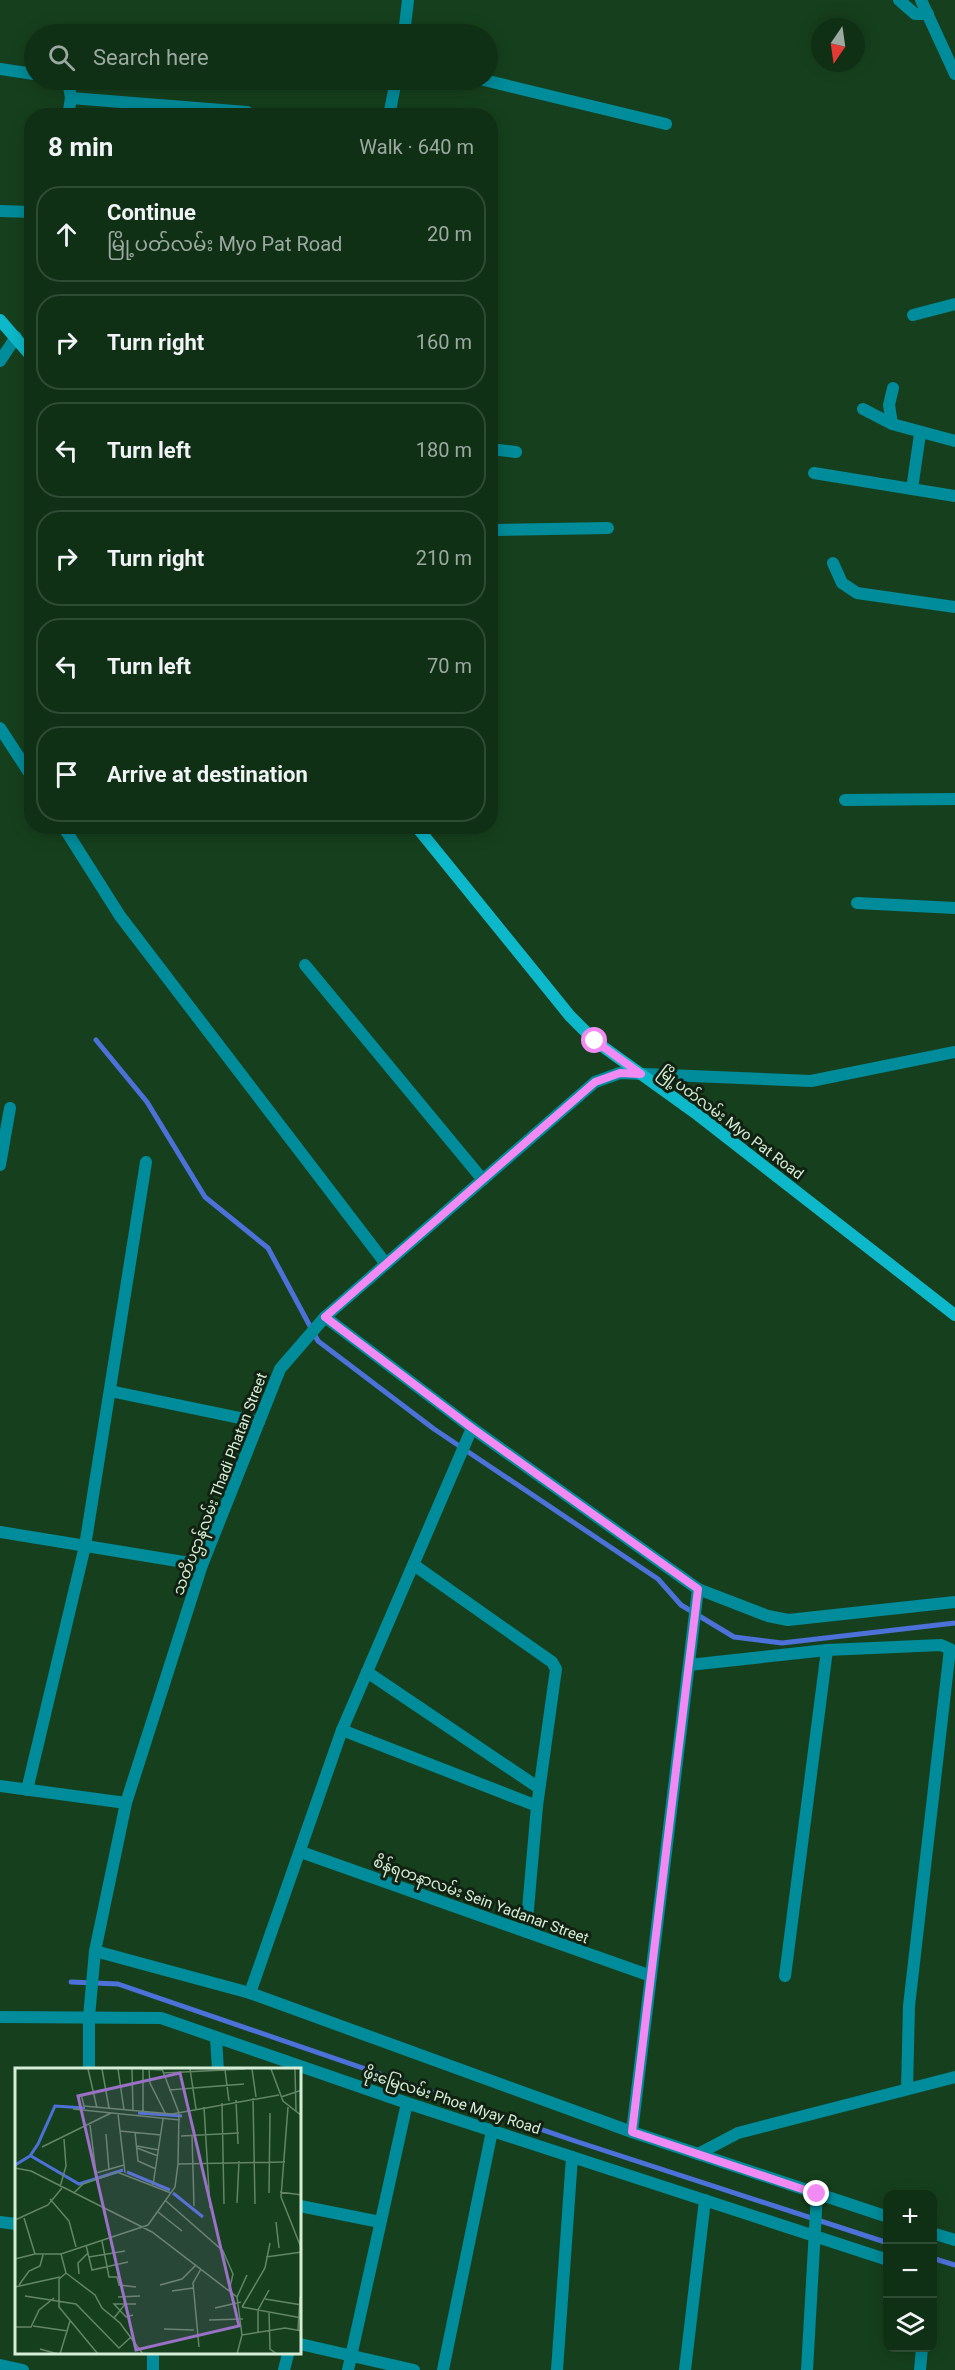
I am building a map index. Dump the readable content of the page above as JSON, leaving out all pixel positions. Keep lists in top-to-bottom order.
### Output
{
  "streets": {
    "main road": ["မြို့ပတ်လမ်း Myo Pat Road"],
    "street": ["သတိပဌာန်လမ်း Thadi Phatan Street", "စိန်ရတနာလမ်း Sein Yadanar Street", "ဖိုးမြေလမ်း Phoe Myay Road"]
  },
  "crossings": [
    ["မြို့ပတ်လမ်း Myo Pat Road", "သတိပဌာန်လမ်း Thadi Phatan Street"],
    ["သတိပဌာန်လမ်း Thadi Phatan Street", "ဖိုးမြေလမ်း Phoe Myay Road"]
  ],
  "north": "bottom",
  "page": {
    "search": "Search here",
    "heading": ["8 min", "Walk · 640 m"],
    "list": [
      ["Continue", "မြို့ပတ်လမ်း Myo Pat Road", "20 m"],
      ["Turn right", "160 m"],
      ["Turn left", "180 m"],
      ["Turn right", "210 m"],
      ["Turn left", "70 m"],
      "Arrive at destination"
    ],
    "map_buttons": ["+", "−"]
  }
}
